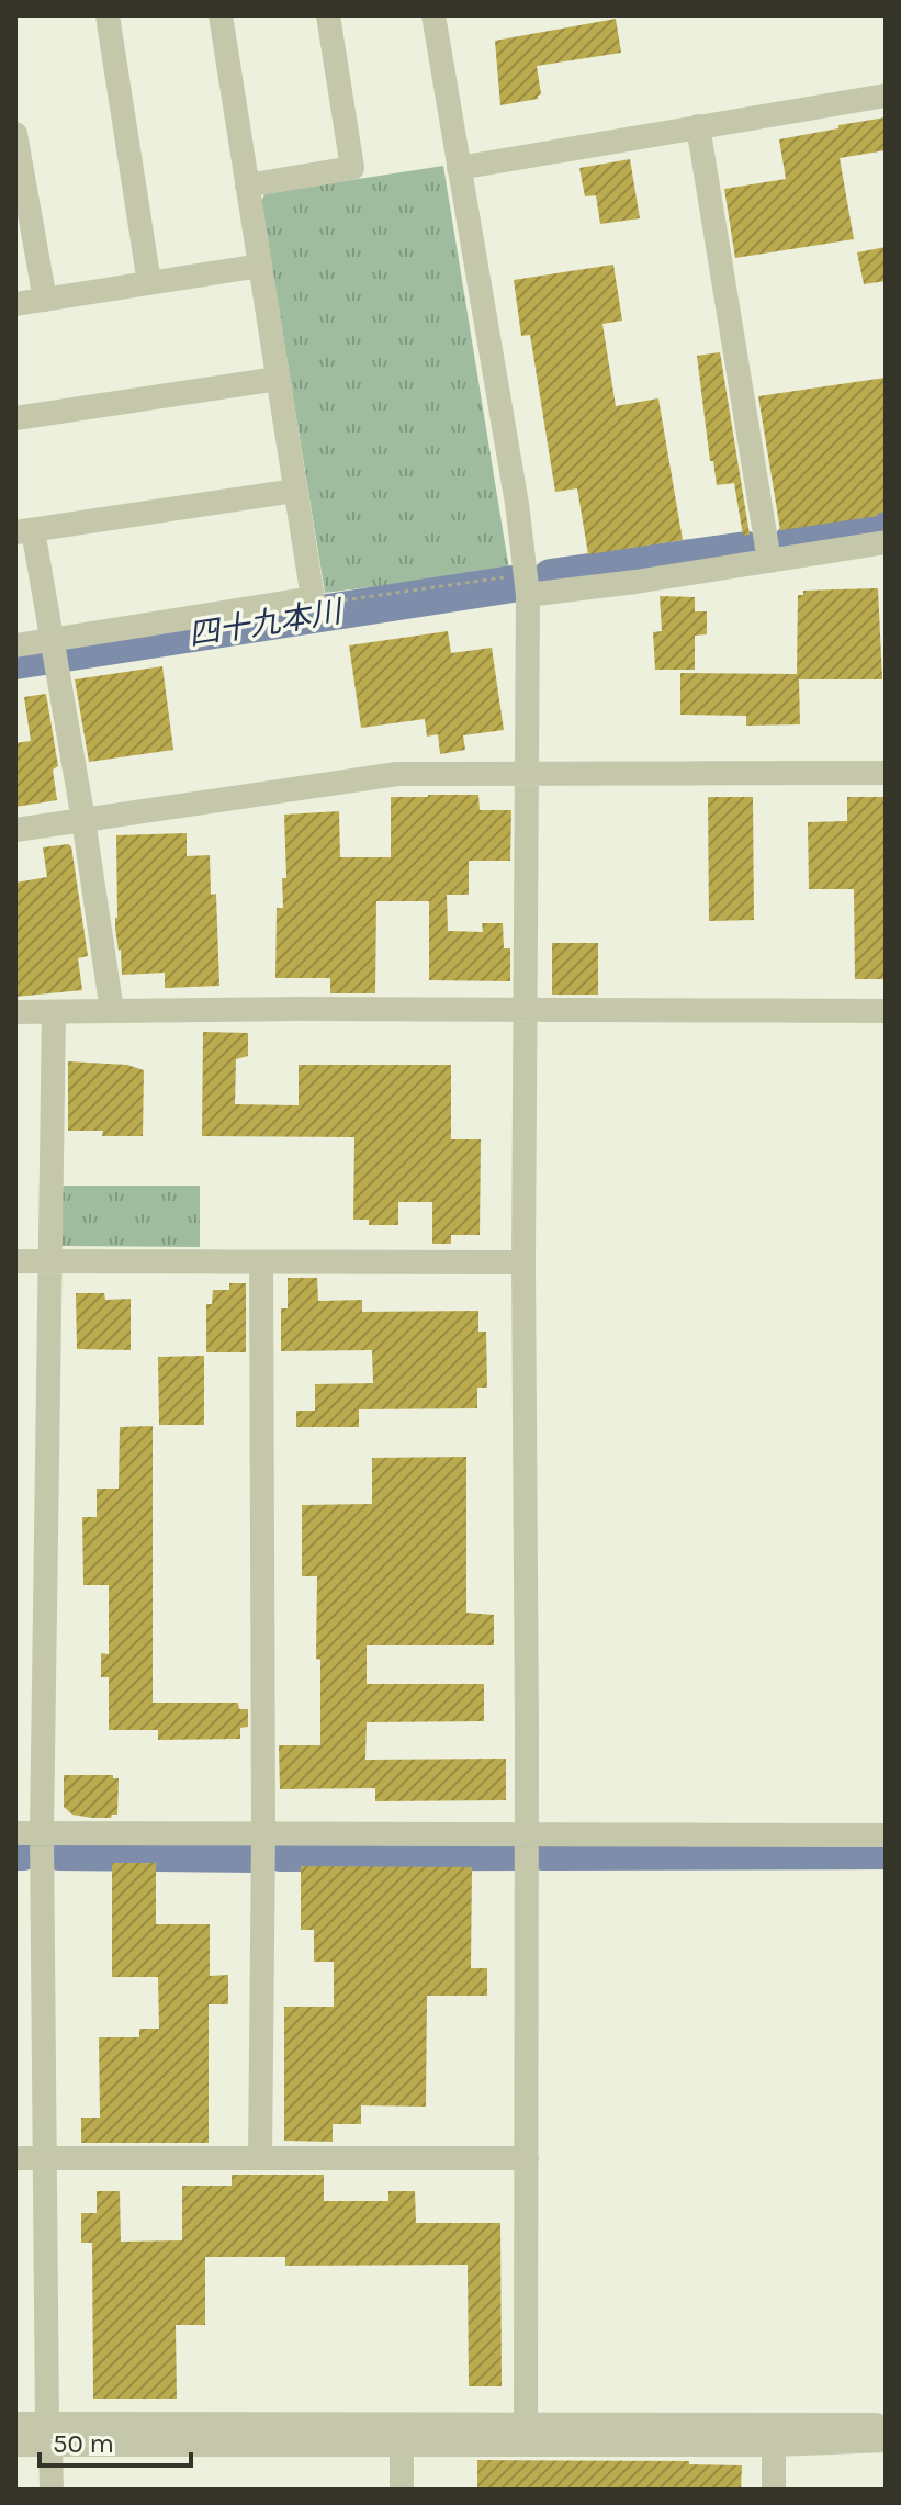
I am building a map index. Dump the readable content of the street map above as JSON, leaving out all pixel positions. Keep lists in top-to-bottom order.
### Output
{
  "water": ["四十九本川"],
  "scale_bar": "50 m"
}
